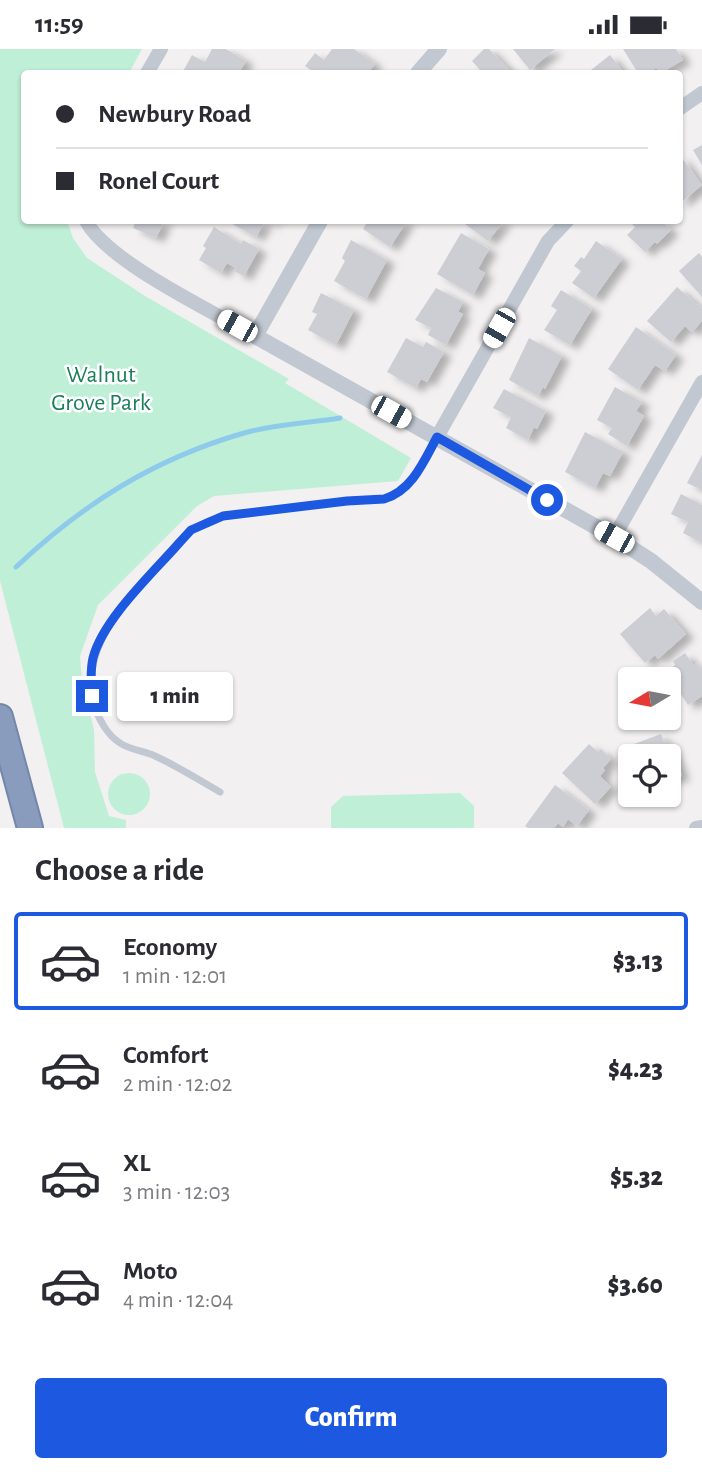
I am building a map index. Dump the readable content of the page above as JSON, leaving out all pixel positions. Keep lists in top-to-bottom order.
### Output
{
  "parks": ["Walnut Grove Park"],
  "north": "left",
  "page": {
    "status": "11:59",
    "banner": ["Newbury Road", "Ronel Court"],
    "bubble": "1 min",
    "heading": "Choose a ride",
    "list": [
      {
        "name": "Economy",
        "note": "1 min · 12:01",
        "value": "$3.13"
      },
      {
        "name": "Comfort",
        "note": "2 min · 12:02",
        "value": "$4.23"
      },
      {
        "name": "XL",
        "note": "3 min · 12:03",
        "value": "$5.32"
      },
      {
        "name": "Moto",
        "note": "4 min · 12:04",
        "value": "$3.60"
      }
    ],
    "buttons": "Confirm"
  }
}
